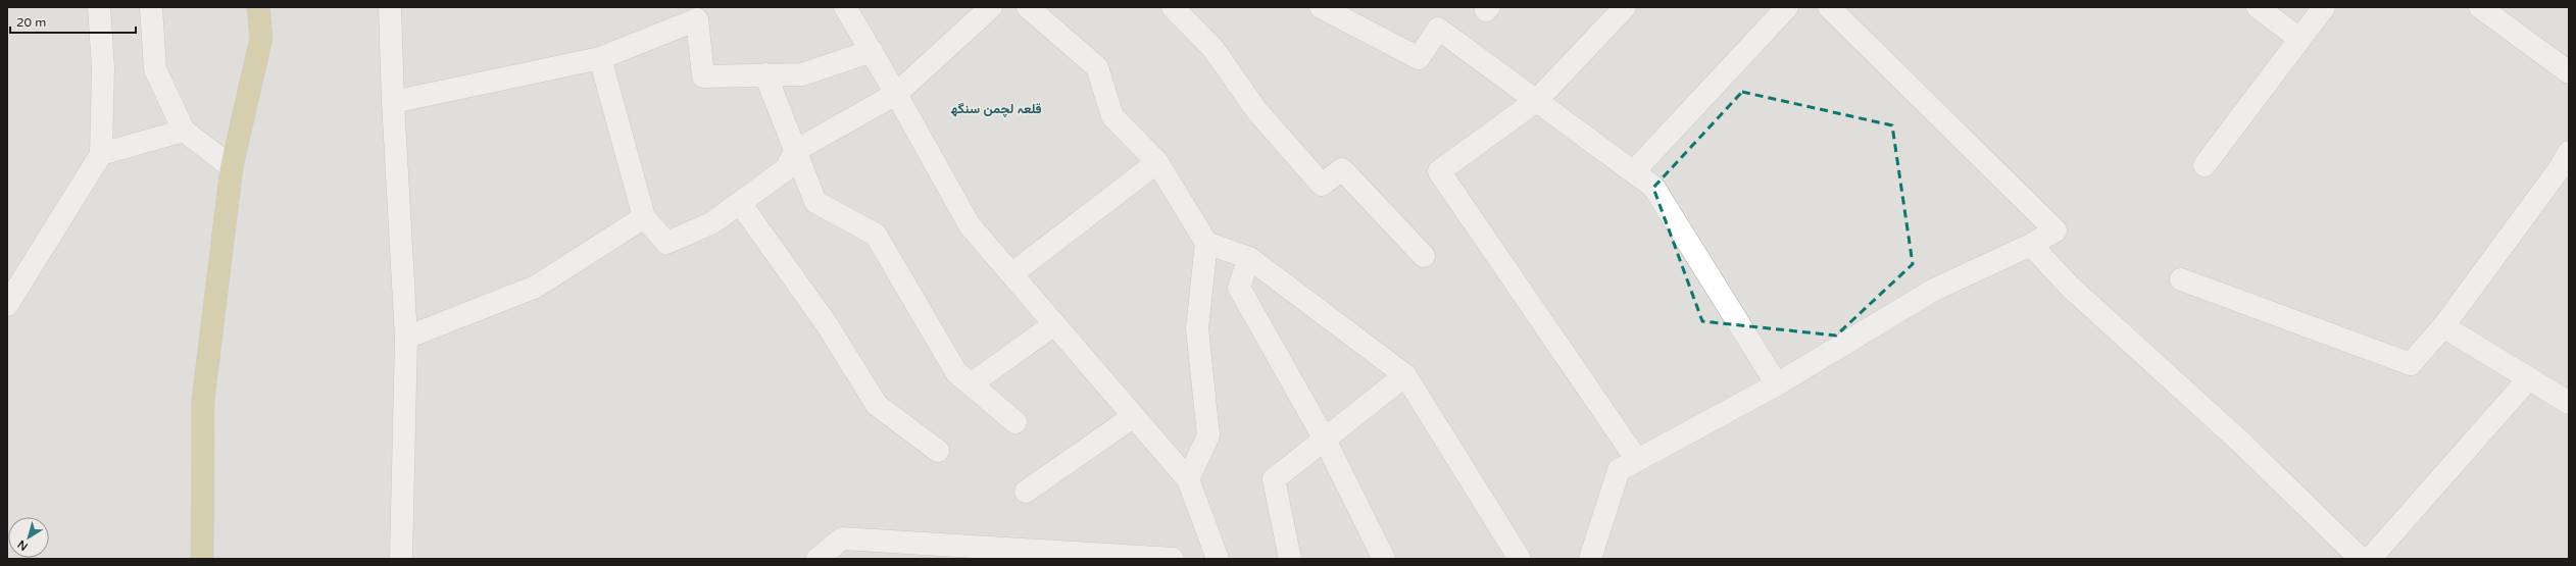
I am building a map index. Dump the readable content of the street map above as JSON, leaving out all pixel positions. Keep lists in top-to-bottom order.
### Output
{
  "districts": ["قلعہ لچمن سنگھ"],
  "scale_bar": "20 m",
  "north": "bottom left"
}
